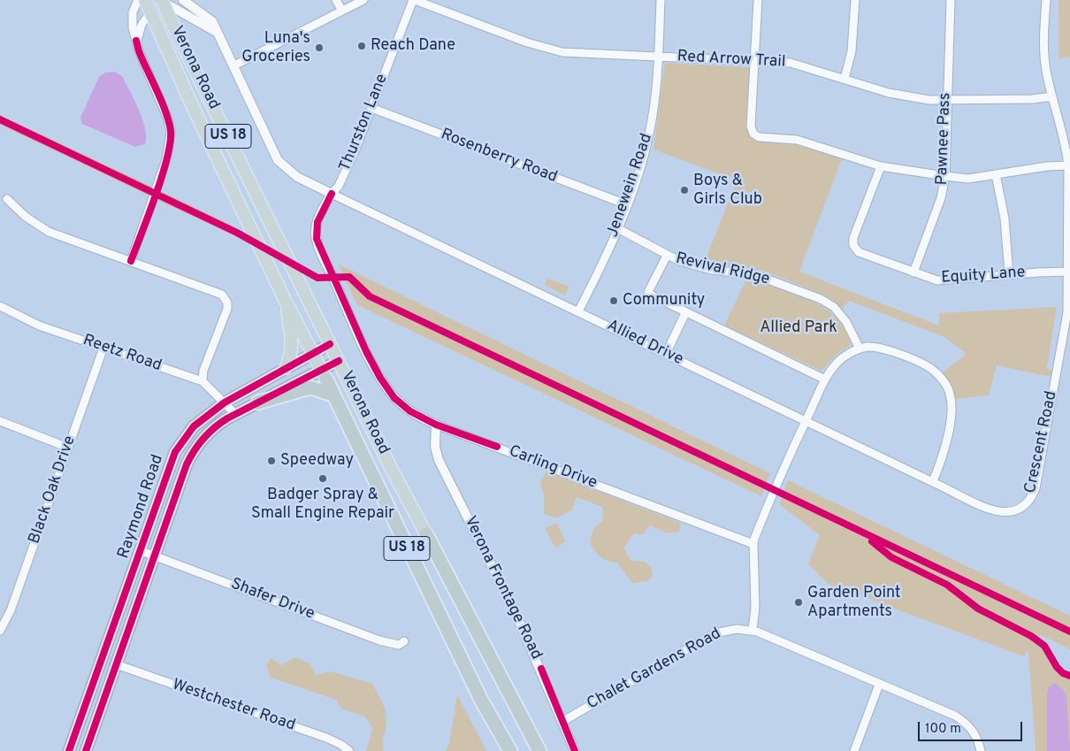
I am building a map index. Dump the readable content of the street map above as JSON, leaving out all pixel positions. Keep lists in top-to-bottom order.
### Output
{
  "streets": {
    "highway": ["Verona Road", "US 18"],
    "main road": ["Raymond Road"],
    "street": [
      "Red Arrow Trail",
      "Thurston Lane",
      "Pawnee Pass",
      "Rosenberry Road",
      "Jenewein Road",
      "Revival Ridge",
      "Equity Lane",
      "Allied Drive",
      "Reetz Road",
      "Crescent Road",
      "Carling Drive",
      "Black Oak Drive",
      "Verona Frontage Road",
      "Shafer Drive",
      "Chalet Gardens Road",
      "Westchester Road"
    ]
  },
  "crossings": [
    ["Red Arrow Trail", "Thurston Lane"],
    ["Red Arrow Trail", "Pawnee Pass"],
    ["Red Arrow Trail", "Jenewein Road"],
    ["Red Arrow Trail", "Crescent Road"],
    ["Verona Road", "Raymond Road"],
    ["Thurston Lane", "Rosenberry Road"],
    ["Thurston Lane", "Allied Drive"],
    ["Thurston Lane", "Carling Drive"],
    ["Pawnee Pass", "Equity Lane"],
    ["Rosenberry Road", "Jenewein Road"],
    ["Jenewein Road", "Revival Ridge"],
    ["Jenewein Road", "Allied Drive"],
    ["Equity Lane", "Crescent Road"],
    ["Allied Drive", "Crescent Road"],
    ["Allied Drive", "Carling Drive"],
    ["Reetz Road", "Black Oak Drive"],
    ["Reetz Road", "Raymond Road"],
    ["Carling Drive", "Verona Frontage Road"],
    ["Raymond Road", "Shafer Drive"],
    ["Raymond Road", "Westchester Road"],
    ["Verona Frontage Road", "Chalet Gardens Road"]
  ],
  "parks": ["Allied Park"],
  "places": [
    "Reach Dane",
    "Luna's Groceries",
    "Boys & Girls Club",
    "Community",
    "Speedway",
    "Badger Spray & Small Engine Repair",
    "Garden Point Apartments"
  ],
  "scale_bar": "100 m"
}
